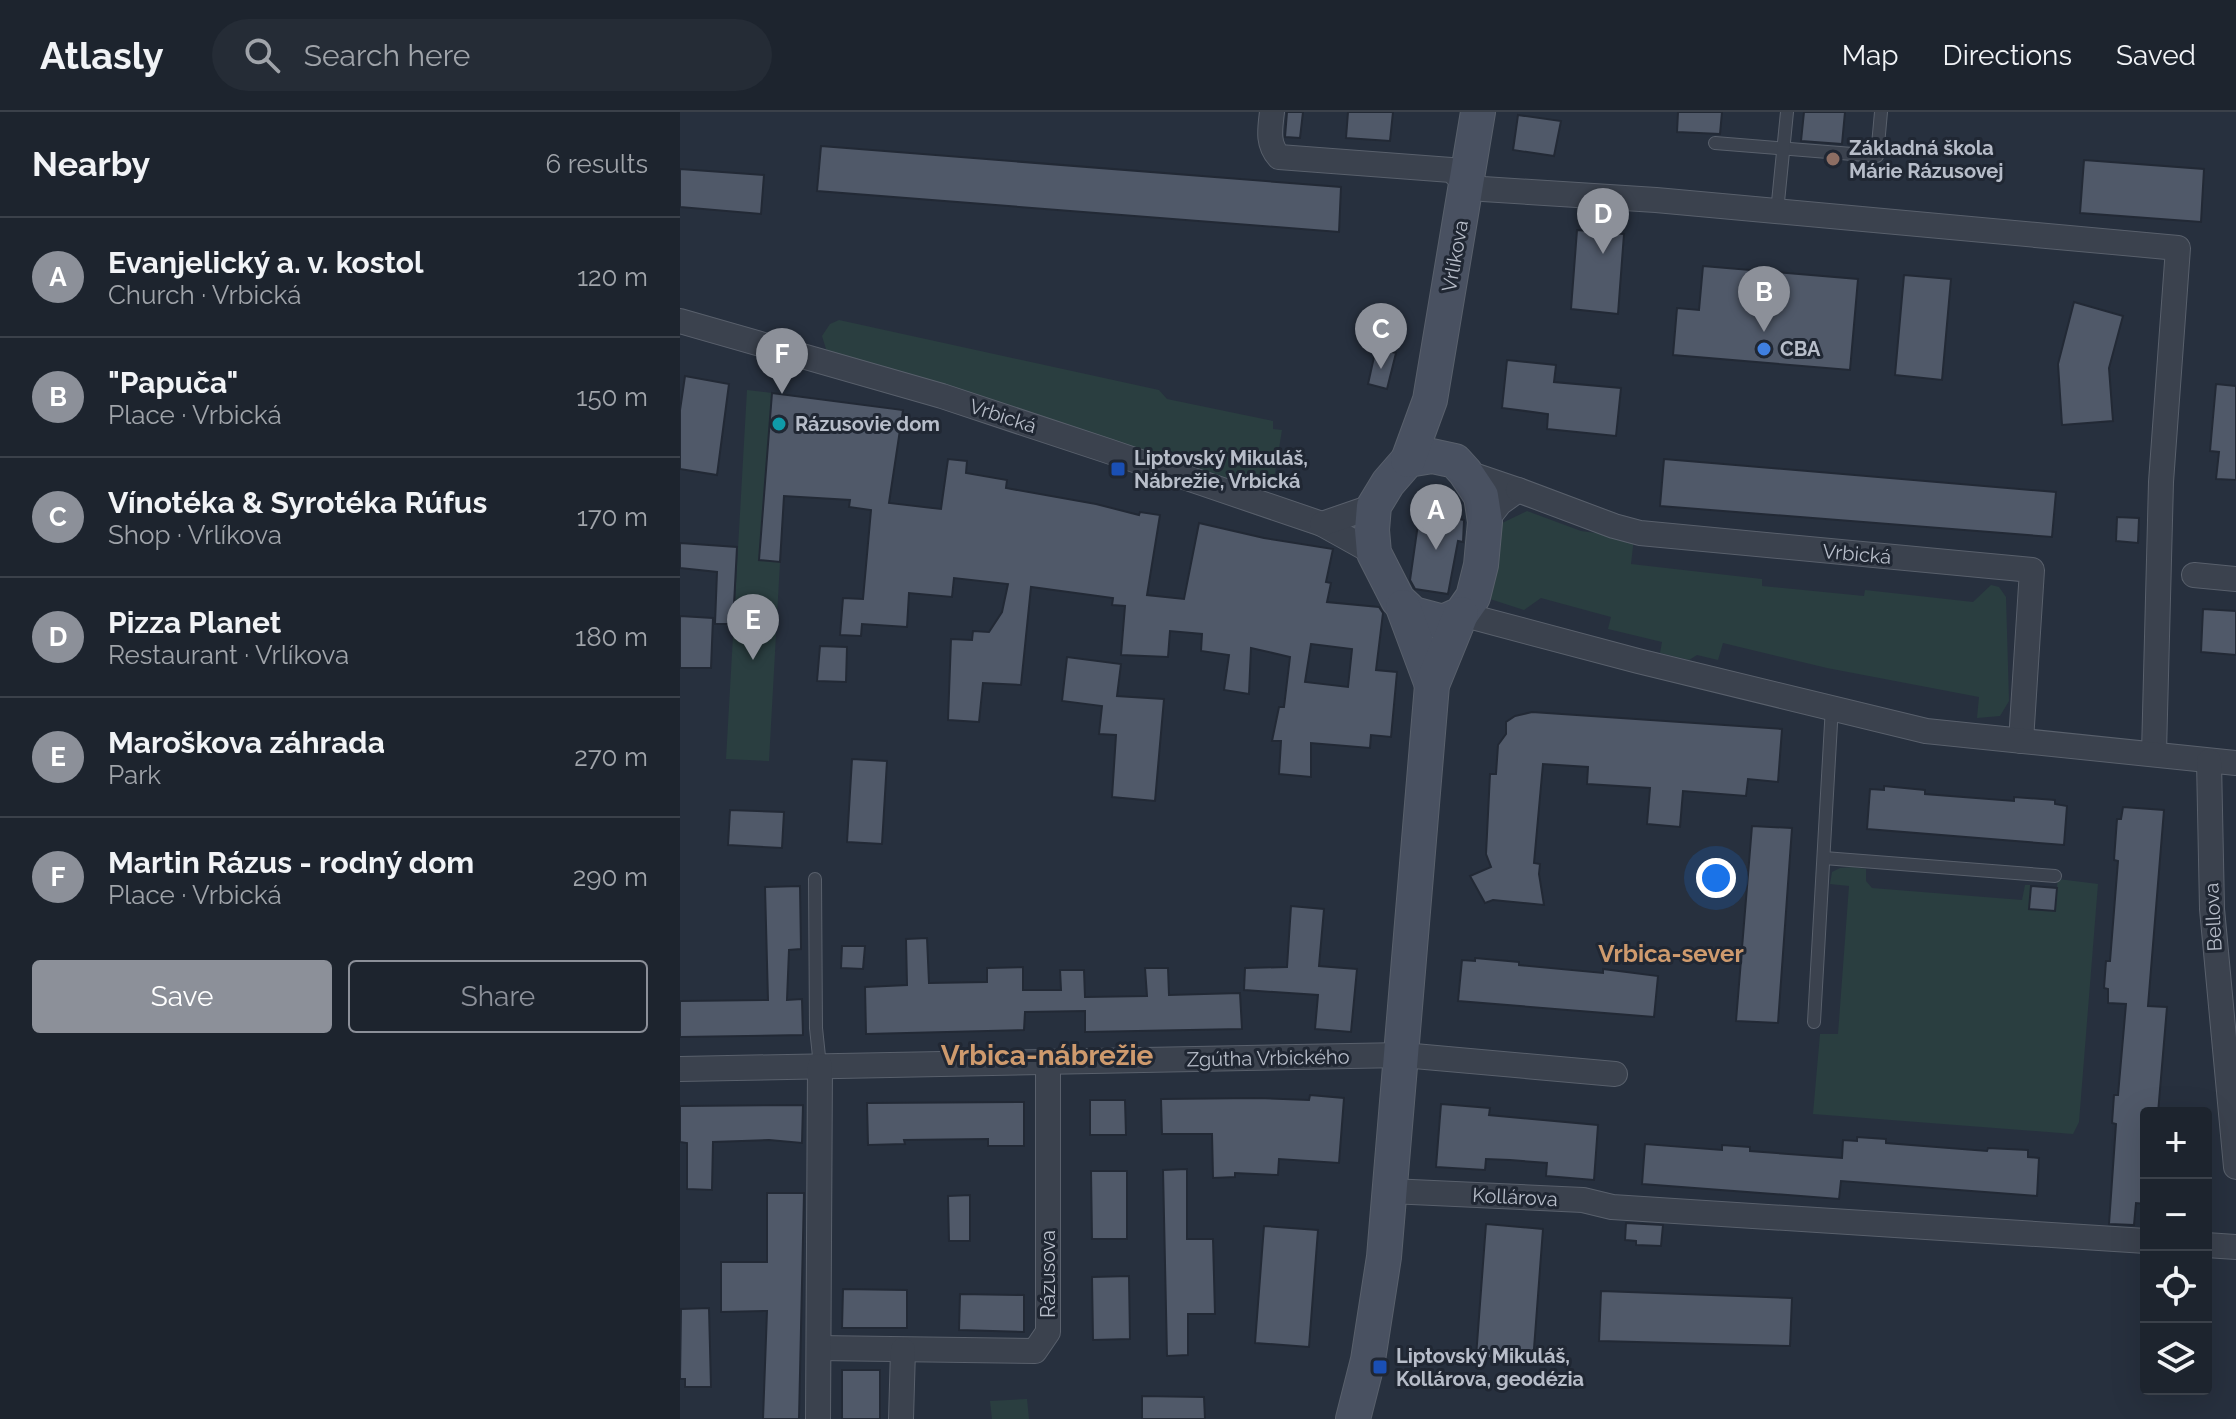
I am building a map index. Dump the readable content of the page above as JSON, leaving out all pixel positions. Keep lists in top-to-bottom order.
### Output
{
  "streets": {
    "street": [
      "Vrlíkova",
      "Vrbická",
      "Bellova",
      "Zgútha Vrbického",
      "Kollárova",
      "Rázusova"
    ]
  },
  "crossings": [
    ["Vrlíkova", "Vrbická"],
    ["Zgútha Vrbického", "Rázusova"]
  ],
  "districts": ["Vrbica-sever", "Vrbica-nábrežie"],
  "places": {
    "other": ["Základná škola Márie Rázusovej", "CBA", "Rázusovie dom"],
    "transit": ["Liptovský Mikuláš, Nábrežie, Vrbická", "Liptovský Mikuláš, Kollárova, geodézia"]
  },
  "page": {
    "header": "Atlasly",
    "search": "Search here",
    "nav": ["Map", "Directions", "Saved"],
    "heading": ["Nearby", "6 results"],
    "pins": [
      "D",
      "B",
      "C",
      "F",
      "A",
      "E"
    ],
    "list": [
      {
        "mark": "A",
        "name": "Evanjelický a. v. kostol",
        "note": "Church · Vrbická",
        "value": "120 m"
      },
      {
        "mark": "B",
        "name": "\"Papuča\"",
        "note": "Place · Vrbická",
        "value": "150 m"
      },
      {
        "mark": "C",
        "name": "Vínotéka & Syrotéka Rúfus",
        "note": "Shop · Vrlíkova",
        "value": "170 m"
      },
      {
        "mark": "D",
        "name": "Pizza Planet",
        "note": "Restaurant · Vrlíkova",
        "value": "180 m"
      },
      {
        "mark": "E",
        "name": "Maroškova záhrada",
        "note": "Park",
        "value": "270 m"
      },
      {
        "mark": "F",
        "name": "Martin Rázus - rodný dom",
        "note": "Place · Vrbická",
        "value": "290 m"
      }
    ],
    "buttons": ["Save", "Share"],
    "map_buttons": ["+", "−"]
  }
}
